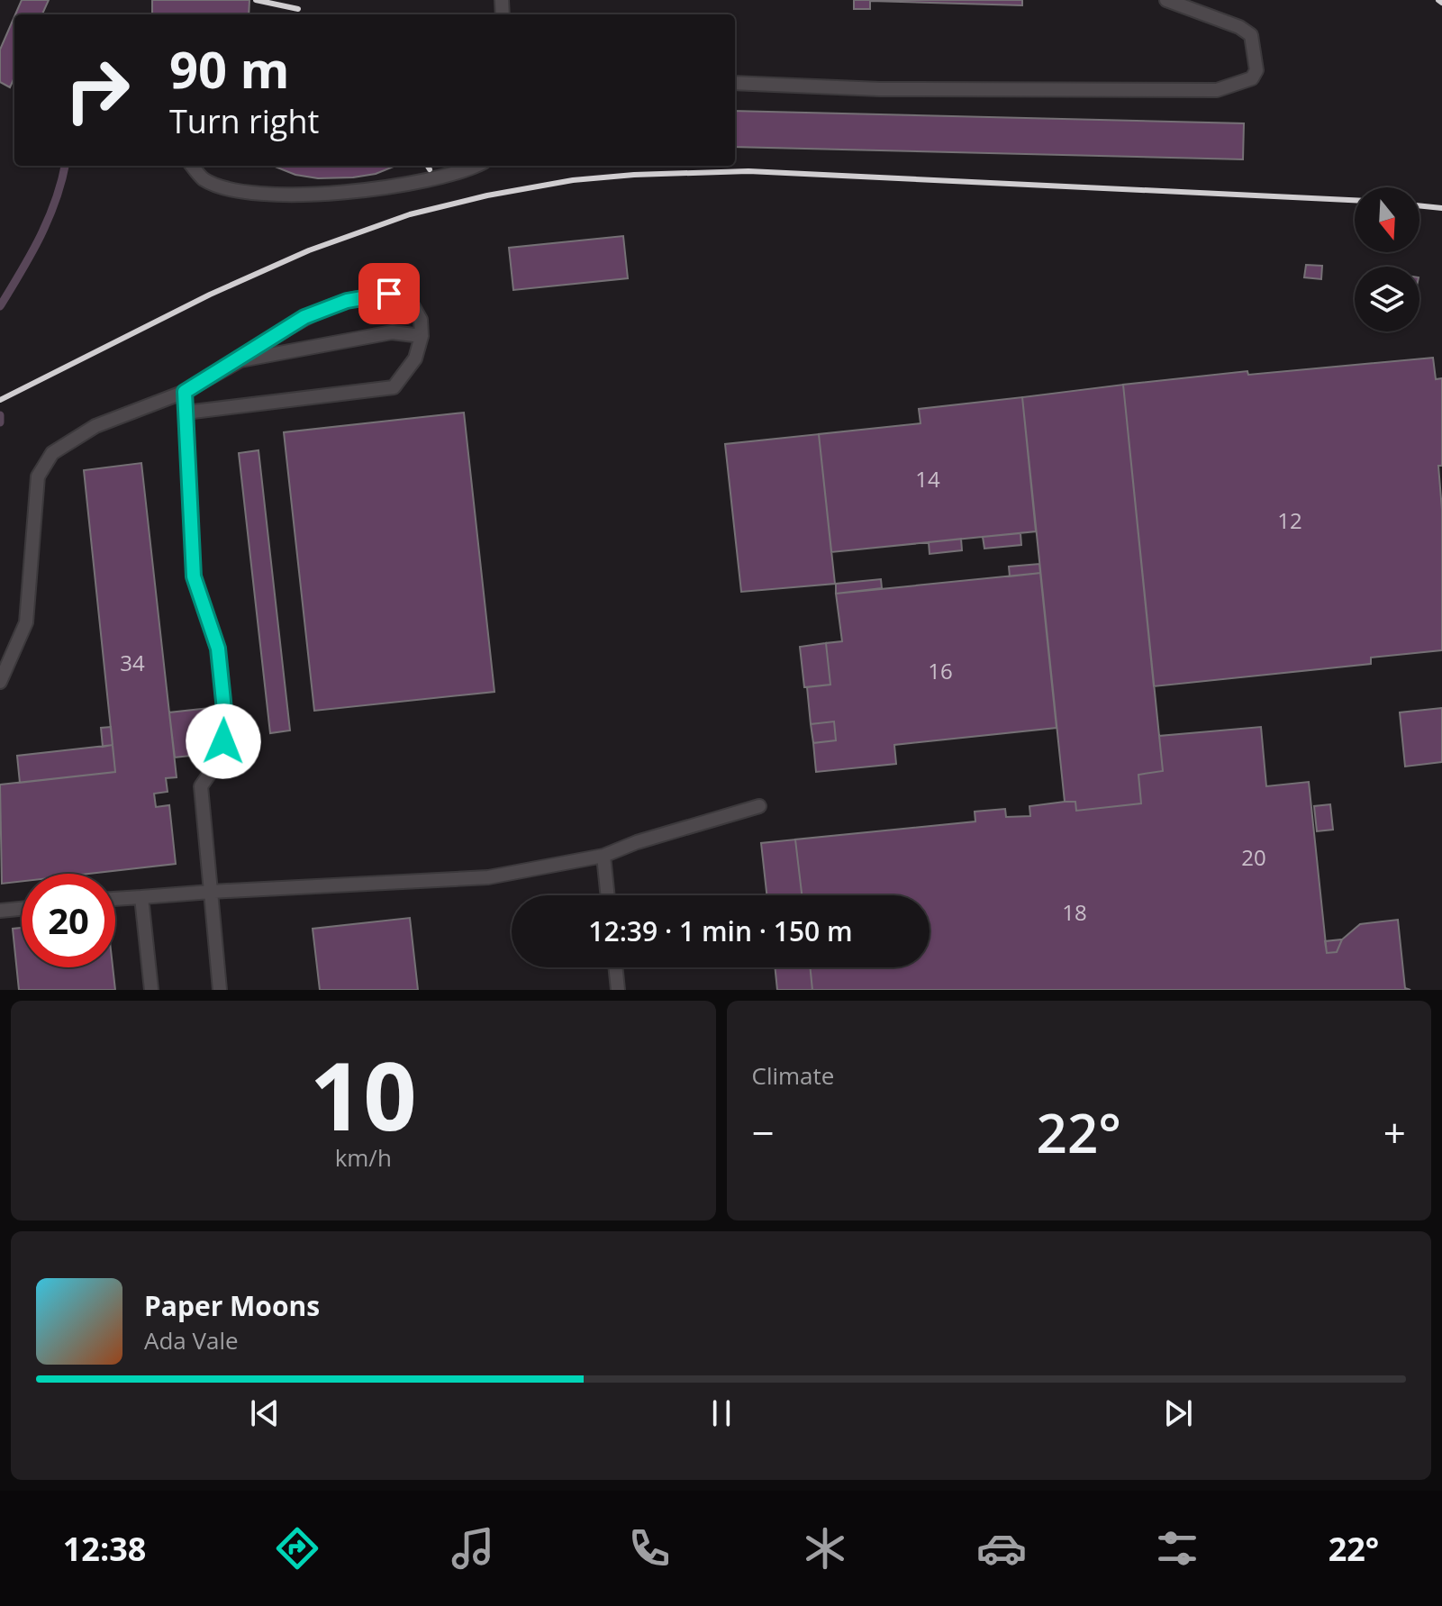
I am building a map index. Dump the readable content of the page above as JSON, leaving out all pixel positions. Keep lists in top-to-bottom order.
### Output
{
  "house_numbers": [
    "14",
    "12",
    "34",
    "16",
    "20",
    "18"
  ],
  "north": "bottom",
  "page": {
    "turn": ["90 m", "Turn right"],
    "limit": "20",
    "trip": "12:39 · 1 min · 150 m",
    "tile": [
      ["10", "km/h"],
      "Climate"
    ],
    "heat": ["−", "22°", "+"],
    "song": ["Paper Moons", "Ada Vale"],
    "tabs": ["12:38", "22°"]
  }
}
